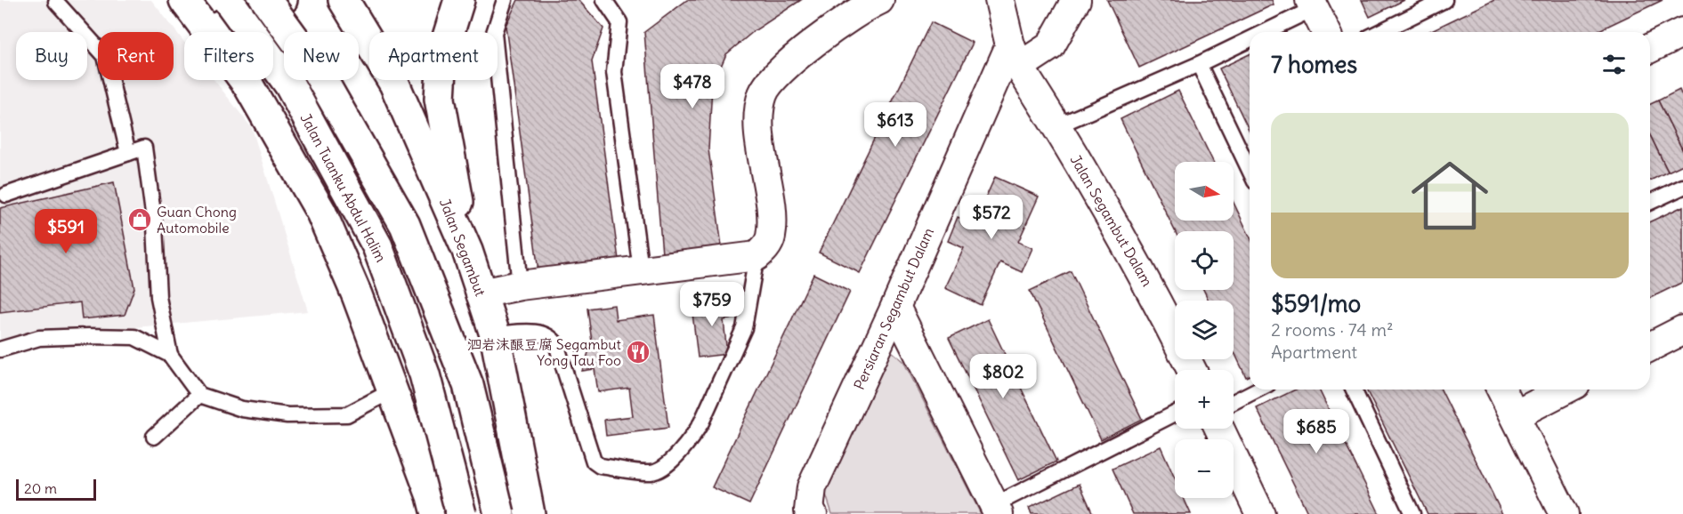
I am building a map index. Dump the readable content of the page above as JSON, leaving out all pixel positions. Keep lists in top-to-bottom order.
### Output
{
  "streets": {
    "main road": ["Jalan Tuanku Abdul Halim", "Jalan Segambut"],
    "street": ["Jalan Segambut Dalam", "Persiaran Segambut Dalam"]
  },
  "crossings": [
    ["Jalan Segambut Dalam", "Persiaran Segambut Dalam"]
  ],
  "places": {
    "shop": ["Guan Chong Automobile"],
    "restaurant": ["泗岩沫酿豆腐 Segambut Yong Tau Foo"]
  },
  "scale_bar": "20 m",
  "north": "right",
  "page": {
    "chip": [
      "Buy",
      "Rent",
      "Filters",
      "New",
      "Apartment"
    ],
    "heading": "7 homes",
    "price": [
      "$478",
      "$613",
      "$572",
      "$591",
      "$759",
      "$802",
      "$685"
    ],
    "list": [
      {
        "name": "$591/mo",
        "note": "2 rooms · 74 m² · Apartment"
      }
    ],
    "map_buttons": ["+", "−"],
    "scale": "20 m"
  }
}
